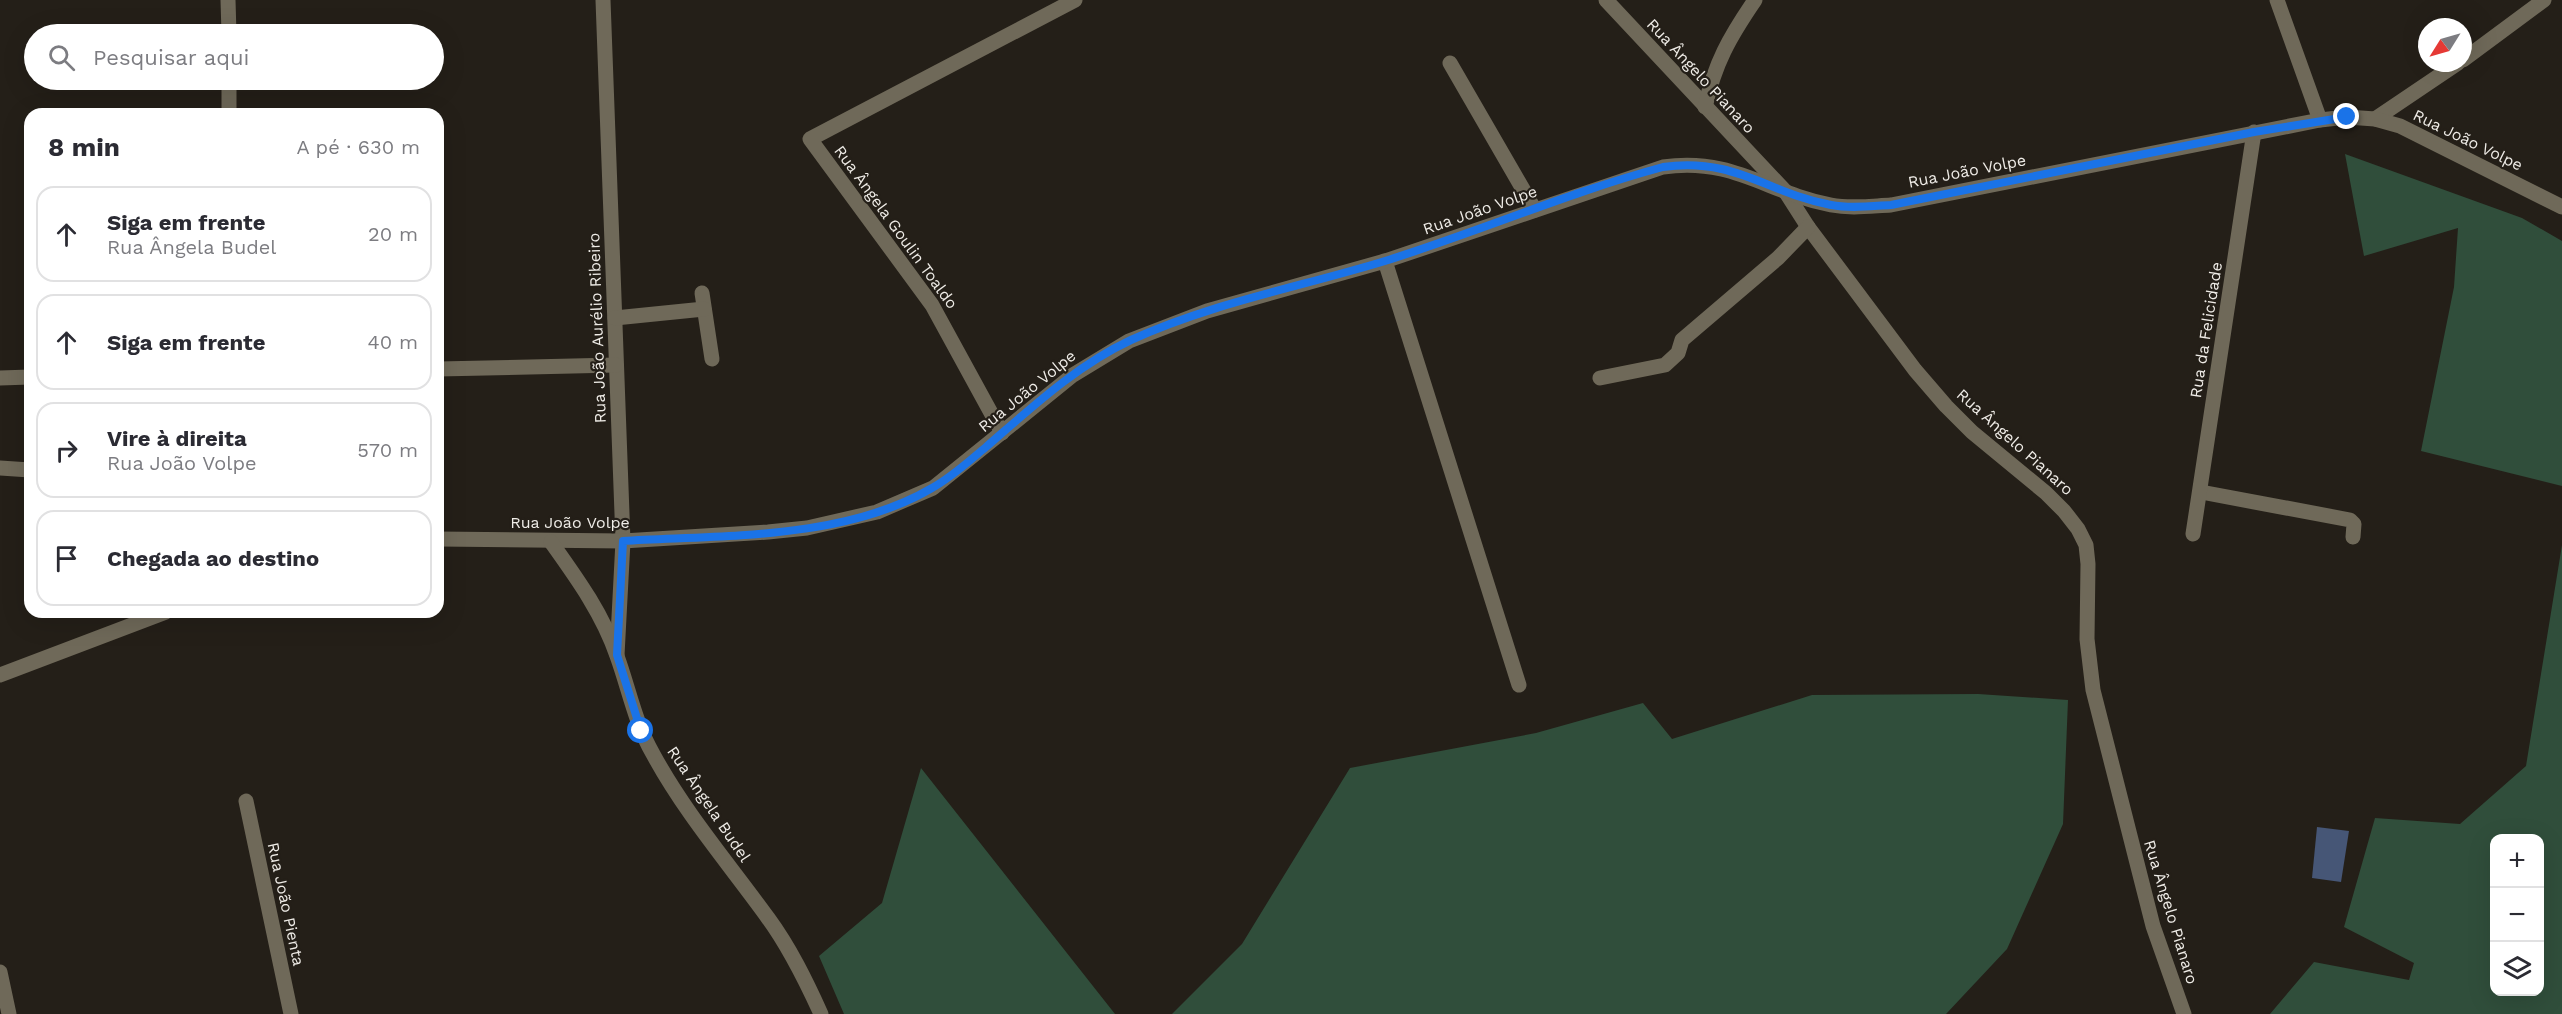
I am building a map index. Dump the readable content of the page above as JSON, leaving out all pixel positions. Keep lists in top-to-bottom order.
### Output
{
  "streets": {
    "street": [
      "Rua Ângelo Pianaro",
      "Rua João Volpe",
      "Rua Ângela Goulin Toaldo",
      "Rua João Aurélio Ribeiro",
      "Rua da Felicidade",
      "Rua Ângela Budel",
      "Rua João Pienta"
    ]
  },
  "crossings": [
    ["Rua Ângelo Pianaro", "Rua João Volpe"],
    ["Rua João Volpe", "Rua Ângela Goulin Toaldo"],
    ["Rua João Volpe", "Rua João Aurélio Ribeiro"],
    ["Rua João Volpe", "Rua da Felicidade"],
    ["Rua João Volpe", "Rua Ângela Budel"],
    ["Rua João Aurélio Ribeiro", "Rua Ângela Budel"]
  ],
  "north": "bottom left",
  "page": {
    "search": "Pesquisar aqui",
    "heading": ["8 min", "A pé · 630 m"],
    "list": [
      ["Siga em frente", "Rua Ângela Budel", "20 m"],
      ["Siga em frente", "40 m"],
      ["Vire à direita", "Rua João Volpe", "570 m"],
      "Chegada ao destino"
    ],
    "map_buttons": ["+", "−"]
  }
}
